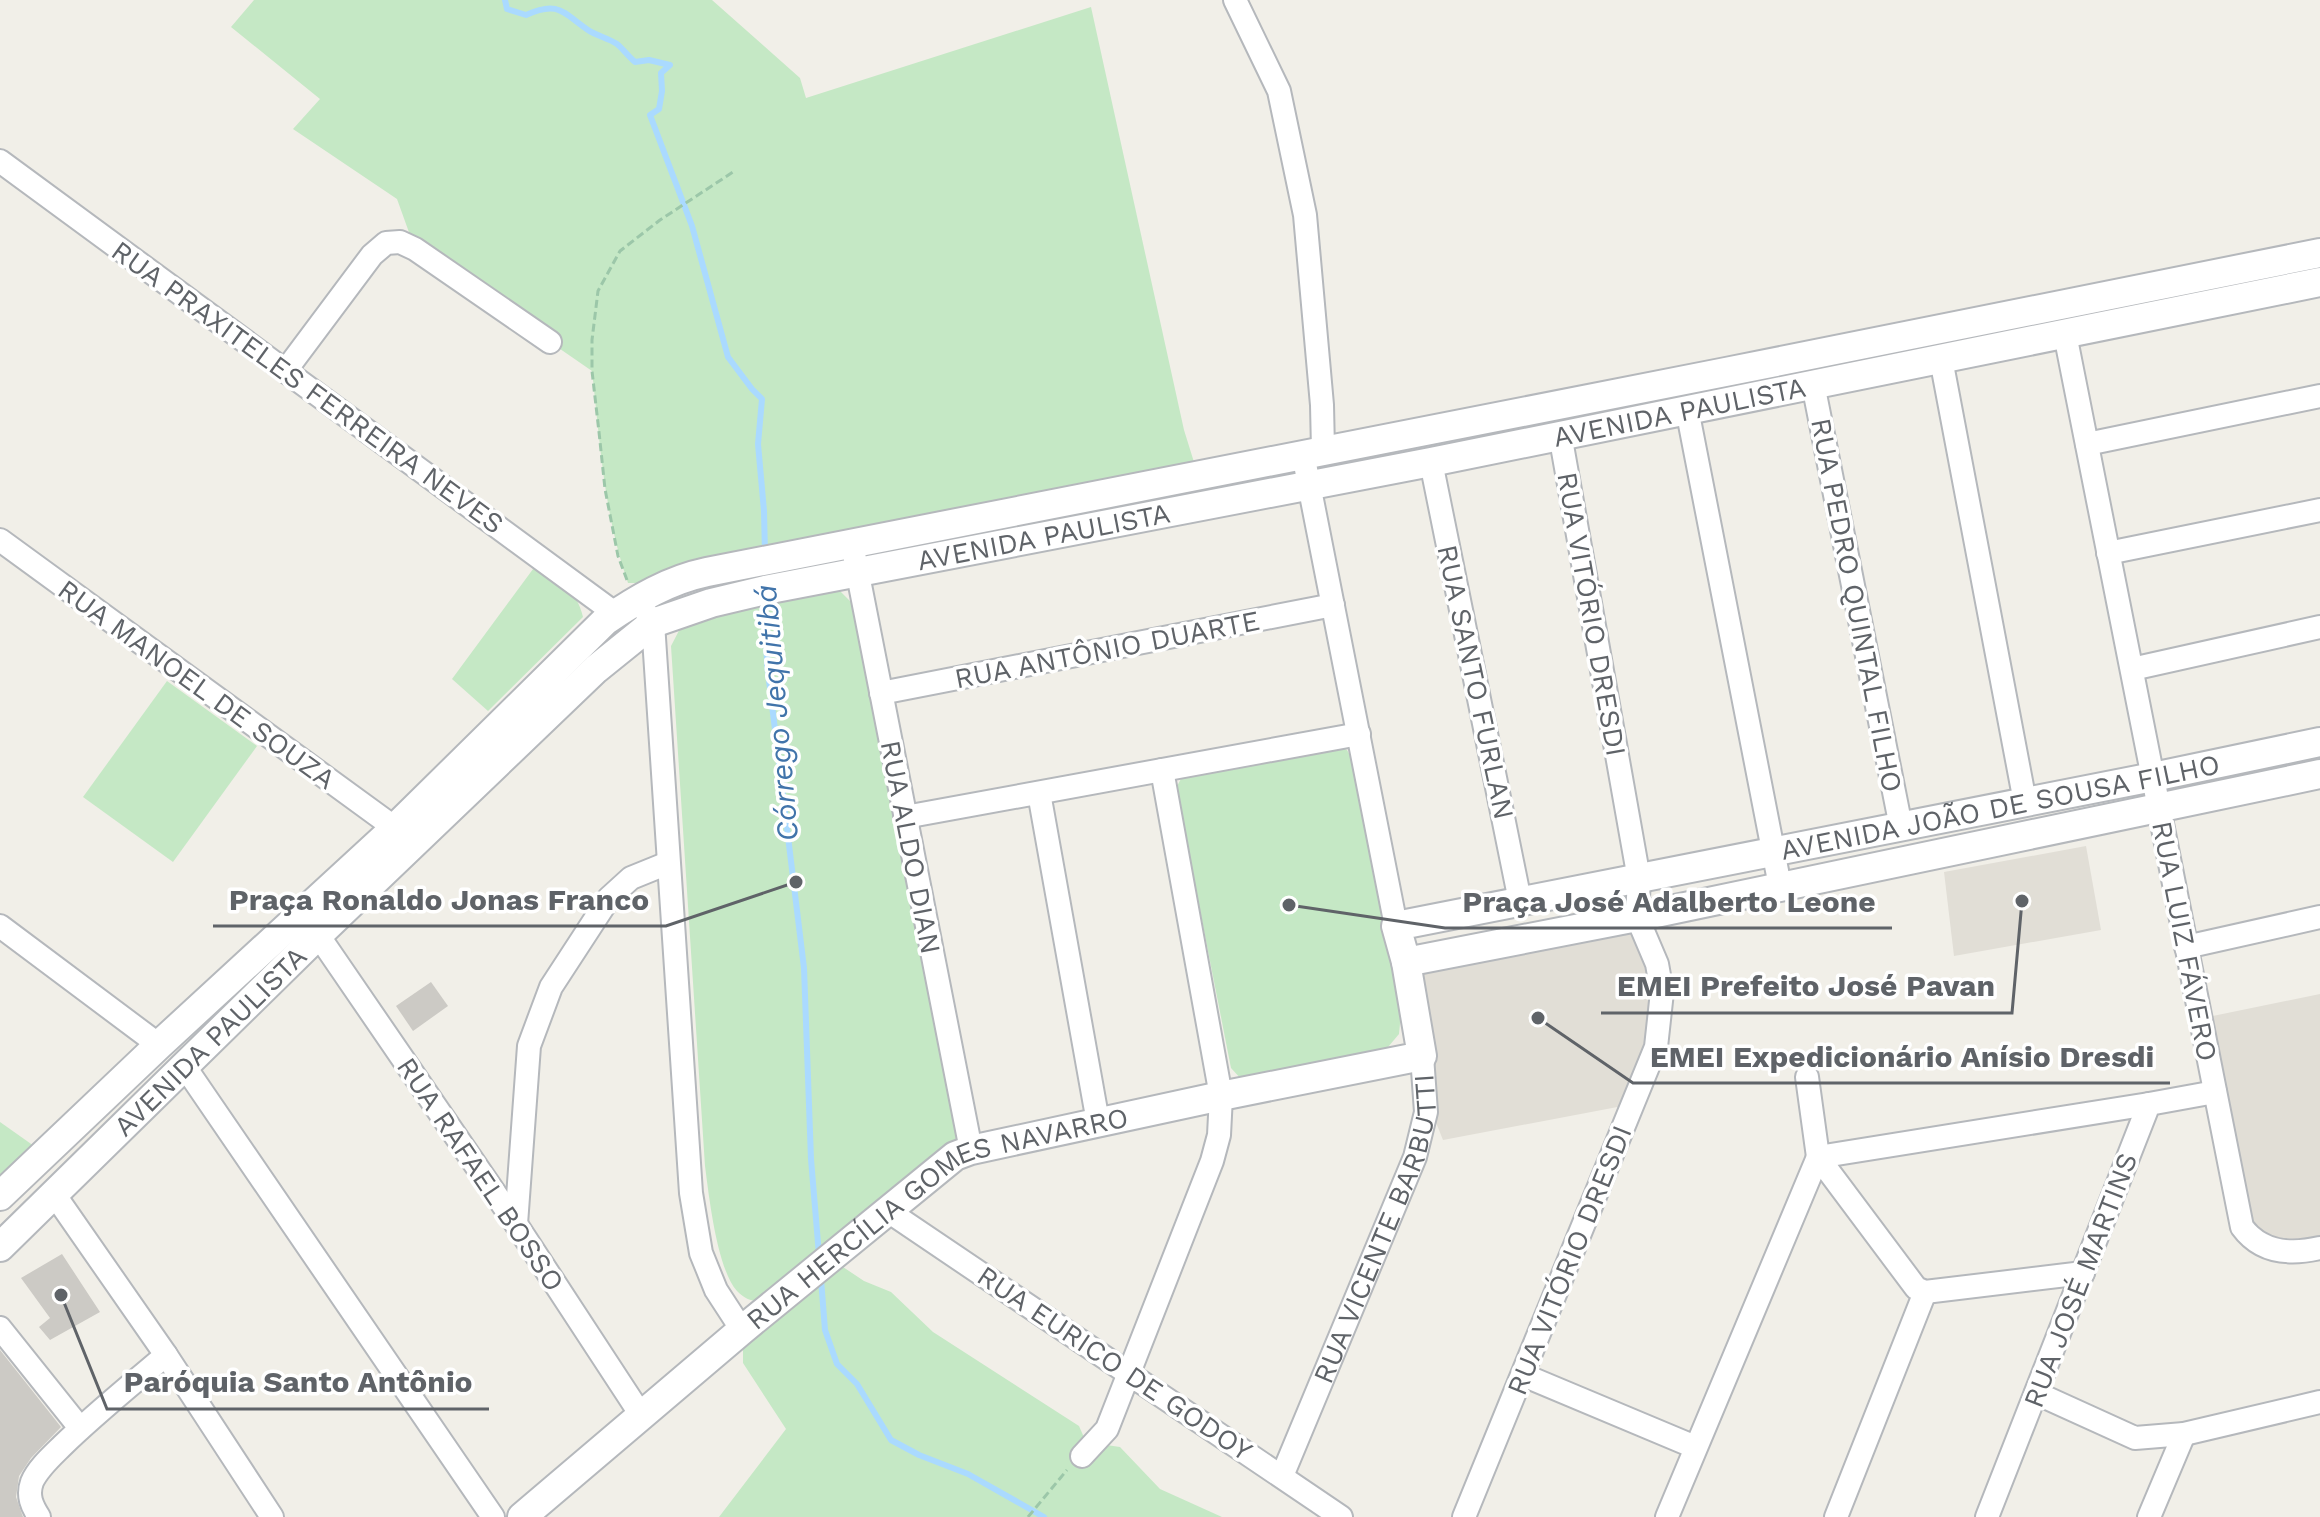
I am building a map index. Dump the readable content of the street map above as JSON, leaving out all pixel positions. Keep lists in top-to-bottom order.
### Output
{
  "streets": {
    "street": [
      "RUA PRAXITELES FERREIRA NEVES",
      "AVENIDA PAULISTA",
      "RUA PEDRO QUINTAL FILHO",
      "RUA VITÓRIO DRESDI",
      "RUA ANTÔNIO DUARTE",
      "RUA SANTO FURLAN",
      "RUA MANOEL DE SOUZA",
      "AVENIDA JOÃO DE SOUSA FILHO",
      "RUA ALDO DIAN",
      "RUA LUIZ FÁVERO",
      "RUA RAFAEL BOSSO",
      "RUA HERCÍLIA GOMES NAVARRO",
      "RUA VICENTE BARBUTTI",
      "RUA JOSÉ MARTINS",
      "RUA EURICO DE GODOY"
    ]
  },
  "crossings": [
    ["RUA PRAXITELES FERREIRA NEVES", "AVENIDA PAULISTA"],
    ["AVENIDA PAULISTA", "RUA PEDRO QUINTAL FILHO"],
    ["AVENIDA PAULISTA", "RUA VITÓRIO DRESDI"],
    ["AVENIDA PAULISTA", "RUA SANTO FURLAN"],
    ["AVENIDA PAULISTA", "RUA MANOEL DE SOUZA"],
    ["AVENIDA PAULISTA", "RUA ALDO DIAN"],
    ["AVENIDA PAULISTA", "RUA LUIZ FÁVERO"],
    ["AVENIDA PAULISTA", "RUA RAFAEL BOSSO"],
    ["AVENIDA PAULISTA", "RUA VICENTE BARBUTTI"],
    ["RUA PEDRO QUINTAL FILHO", "AVENIDA JOÃO DE SOUSA FILHO"],
    ["RUA VITÓRIO DRESDI", "AVENIDA JOÃO DE SOUSA FILHO"],
    ["RUA ANTÔNIO DUARTE", "RUA ALDO DIAN"],
    ["RUA ANTÔNIO DUARTE", "RUA VICENTE BARBUTTI"],
    ["RUA SANTO FURLAN", "AVENIDA JOÃO DE SOUSA FILHO"],
    ["AVENIDA JOÃO DE SOUSA FILHO", "RUA LUIZ FÁVERO"],
    ["AVENIDA JOÃO DE SOUSA FILHO", "RUA VICENTE BARBUTTI"],
    ["RUA ALDO DIAN", "RUA HERCÍLIA GOMES NAVARRO"],
    ["RUA RAFAEL BOSSO", "RUA HERCÍLIA GOMES NAVARRO"],
    ["RUA HERCÍLIA GOMES NAVARRO", "RUA VICENTE BARBUTTI"],
    ["RUA HERCÍLIA GOMES NAVARRO", "RUA EURICO DE GODOY"],
    ["RUA VICENTE BARBUTTI", "RUA EURICO DE GODOY"]
  ],
  "water": ["Córrego Jequitibá"],
  "places": [
    "Praça Ronaldo Jonas Franco",
    "EMEI Prefeito José Pavan",
    "Praça José Adalberto Leone",
    "EMEI Expedicionário Anísio Dresdi",
    "Paróquia Santo Antônio"
  ]
}
